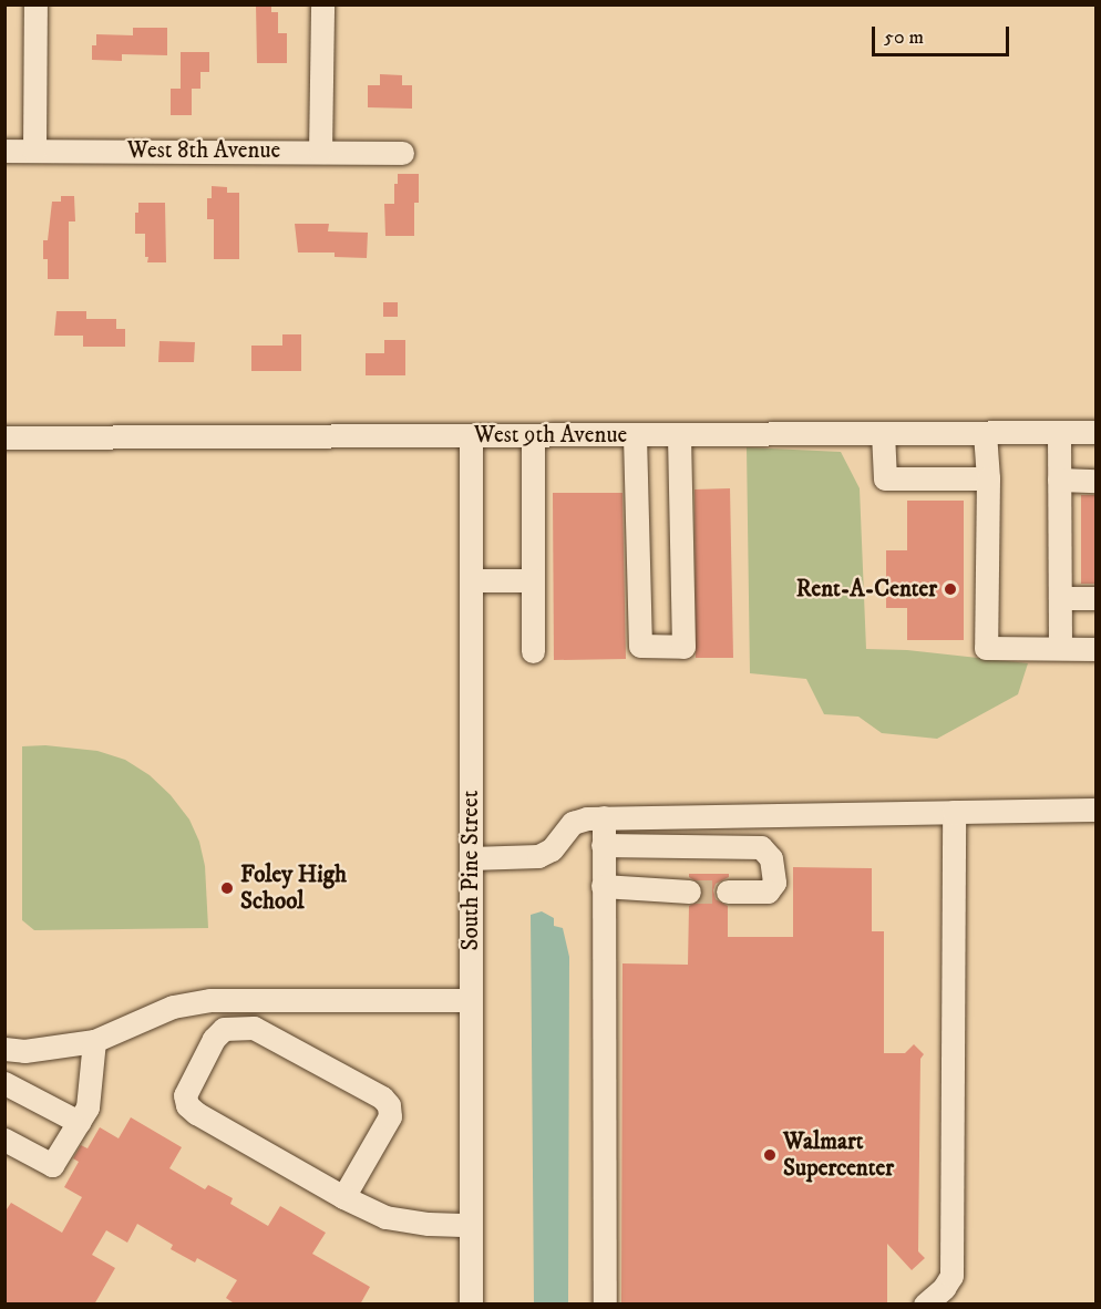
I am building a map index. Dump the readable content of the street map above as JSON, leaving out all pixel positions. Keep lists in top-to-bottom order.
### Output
{
  "streets": {
    "street": ["West 8th Avenue", "West 9th Avenue", "South Pine Street"]
  },
  "crossings": [
    ["West 9th Avenue", "South Pine Street"]
  ],
  "places": ["Rent-A-Center", "Foley High School", "Walmart Supercenter"],
  "scale_bar": "50 m"
}
